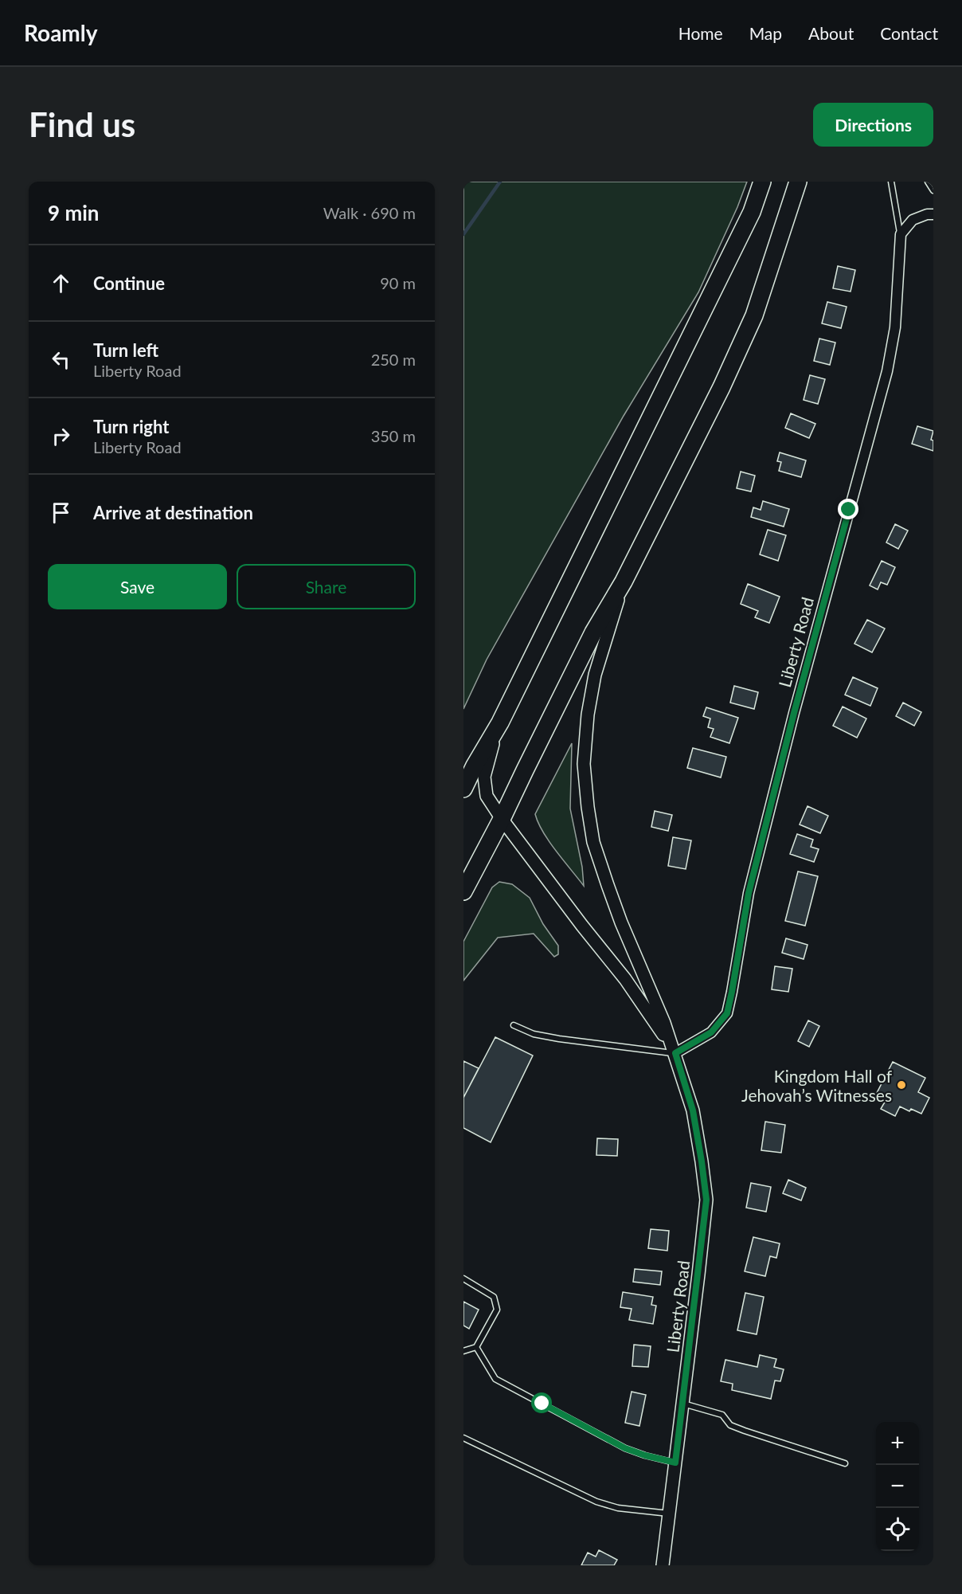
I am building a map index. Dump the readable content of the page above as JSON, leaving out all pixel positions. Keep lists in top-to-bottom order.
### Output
{
  "streets": {
    "street": ["Liberty Road"]
  },
  "places": ["Kingdom Hall of Jehovah’s Witnesses"],
  "page": {
    "header": "Roamly",
    "nav": [
      "Home",
      "Map",
      "About",
      "Contact"
    ],
    "buttons": [
      "Directions",
      ["Save", "Share"]
    ],
    "title": "Find us",
    "heading": ["9 min", "Walk · 690 m"],
    "list": [
      ["Continue", "90 m"],
      ["Turn left", "Liberty Road", "250 m"],
      ["Turn right", "Liberty Road", "350 m"],
      "Arrive at destination"
    ],
    "map_buttons": ["+", "−"]
  }
}
